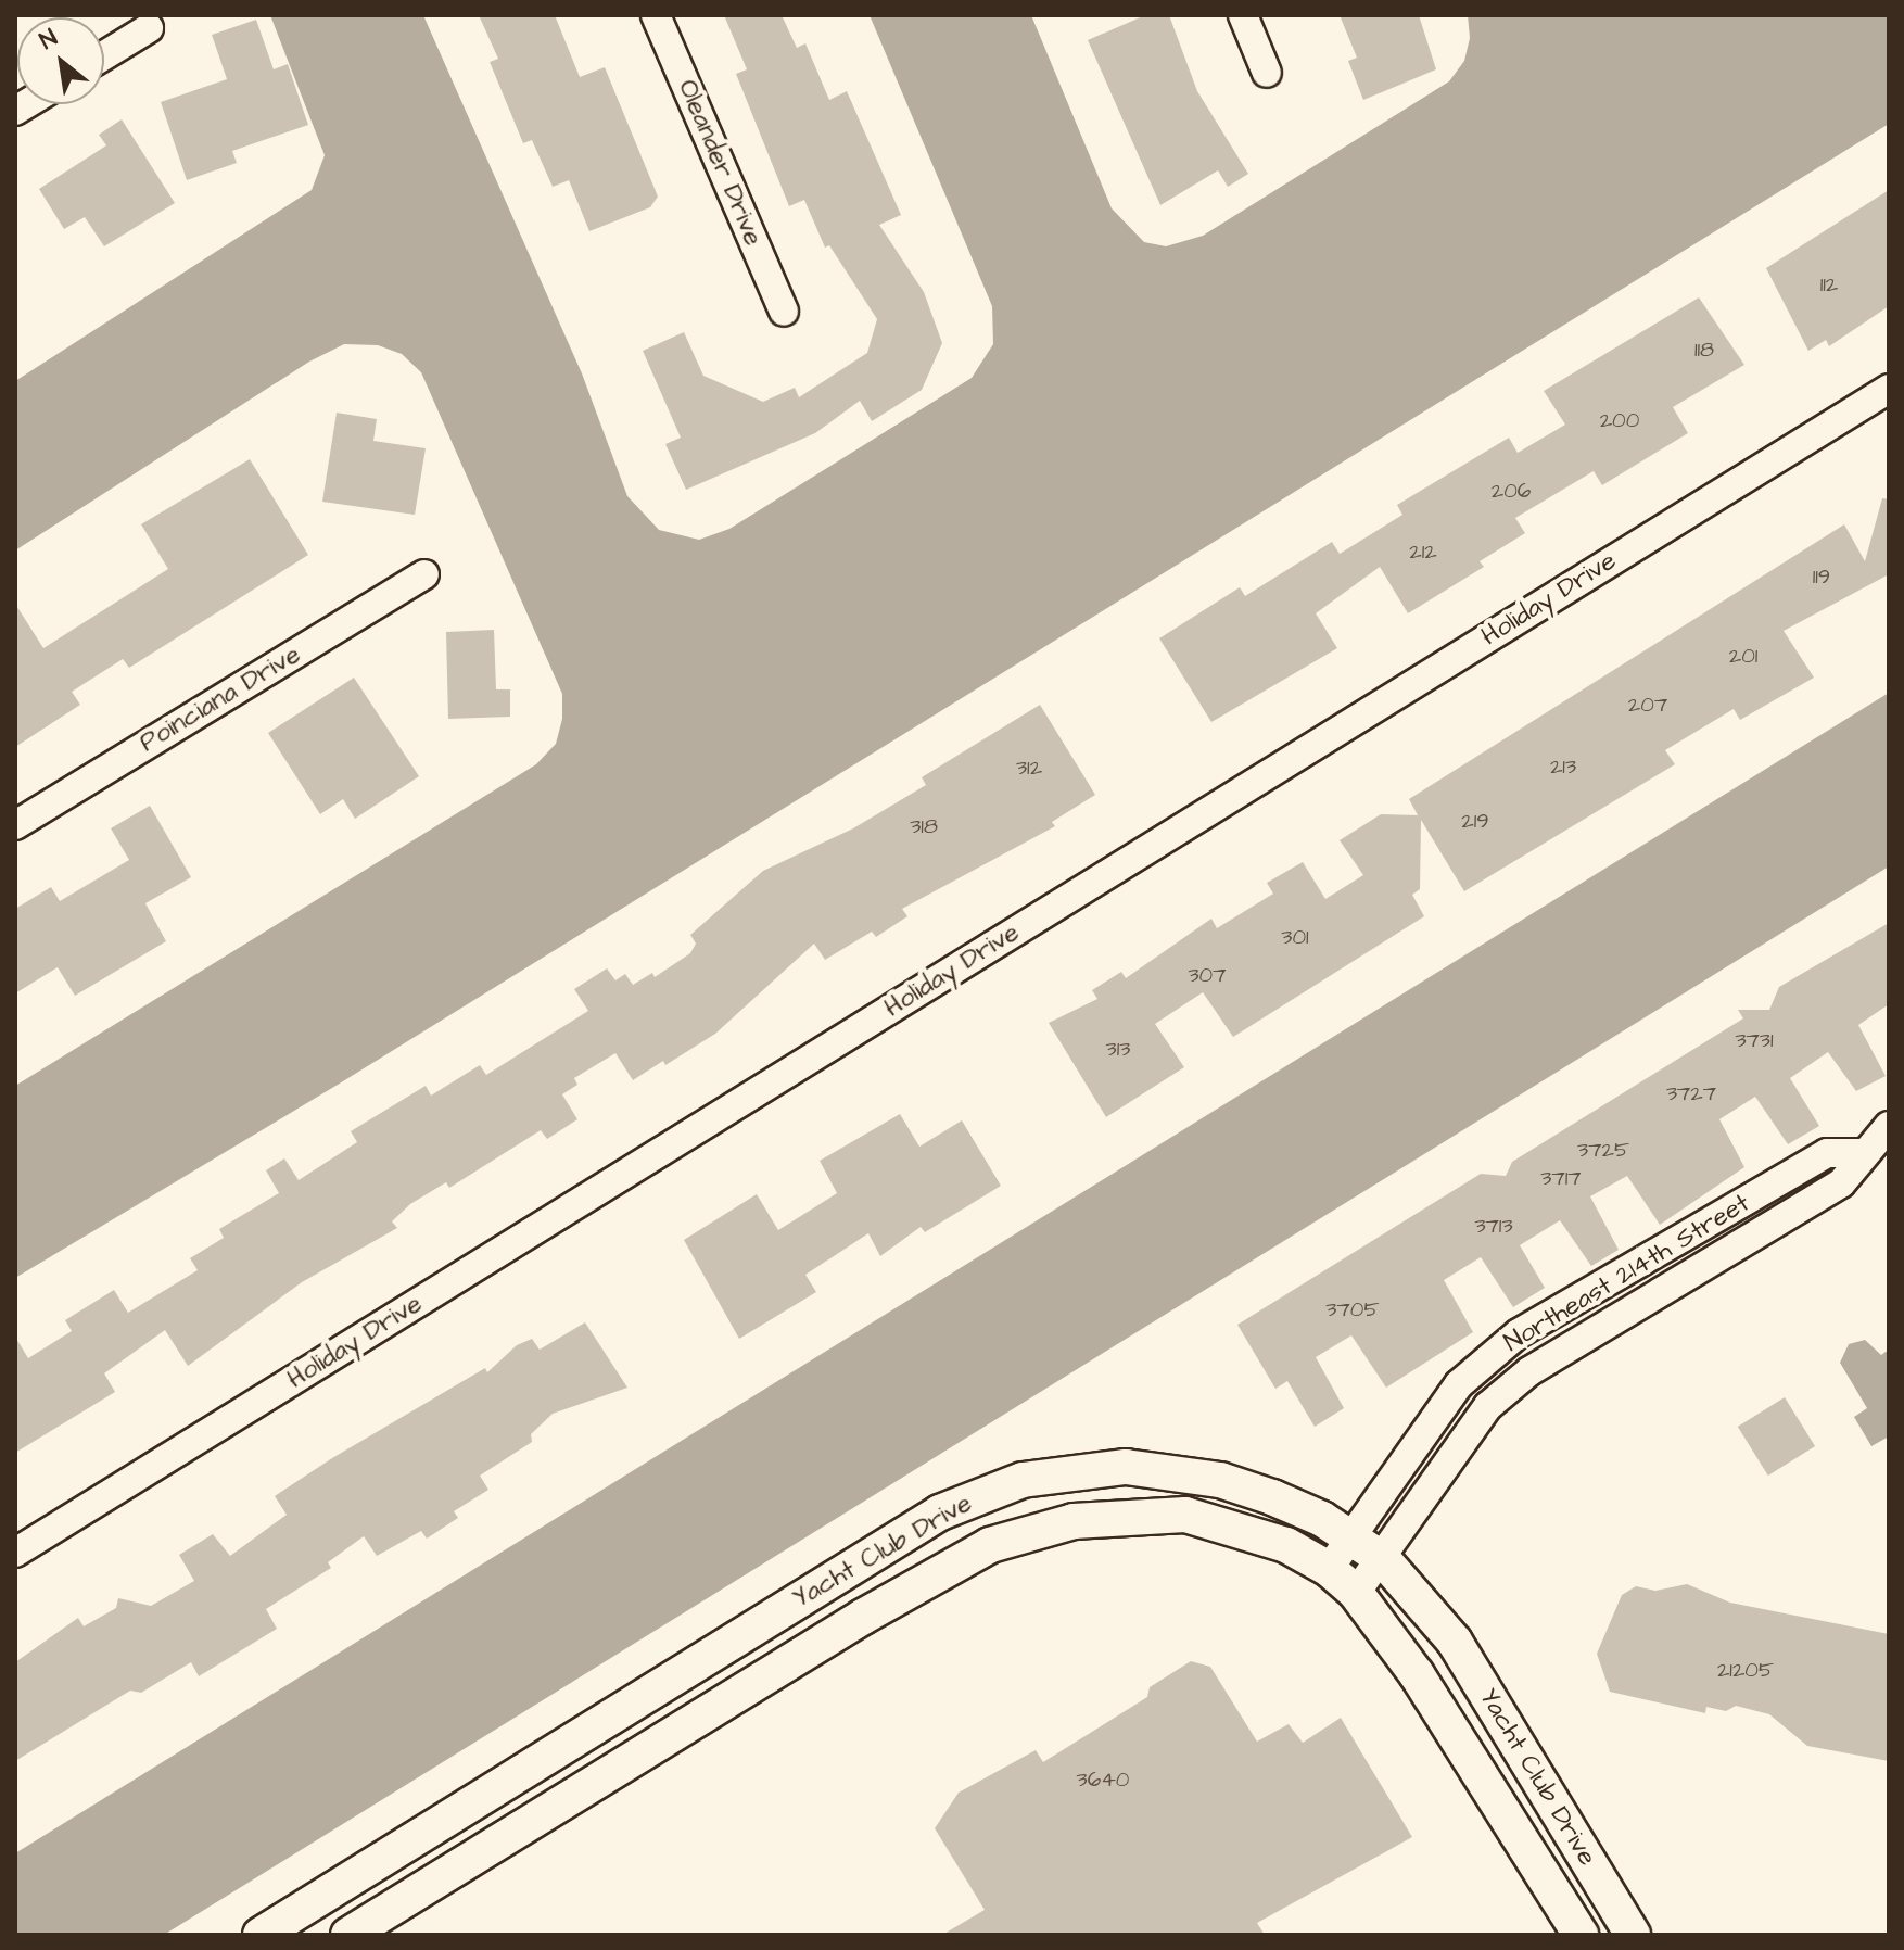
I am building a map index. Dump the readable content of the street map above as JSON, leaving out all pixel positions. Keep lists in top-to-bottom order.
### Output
{
  "streets": {
    "street": [
      "Oleander Drive",
      "Holiday Drive",
      "Poinciana Drive",
      "Northeast 214th Street",
      "Yacht Club Drive"
    ]
  },
  "crossings": [
    ["Northeast 214th Street", "Yacht Club Drive"]
  ],
  "house_numbers": [
    "112",
    "118",
    "200",
    "206",
    "212",
    "119",
    "201",
    "207",
    "213",
    "312",
    "219",
    "318",
    "301",
    "307",
    "3731",
    "313",
    "3727",
    "3725",
    "3717",
    "3713",
    "3705",
    "21205",
    "3640"
  ],
  "north": "top left"
}
